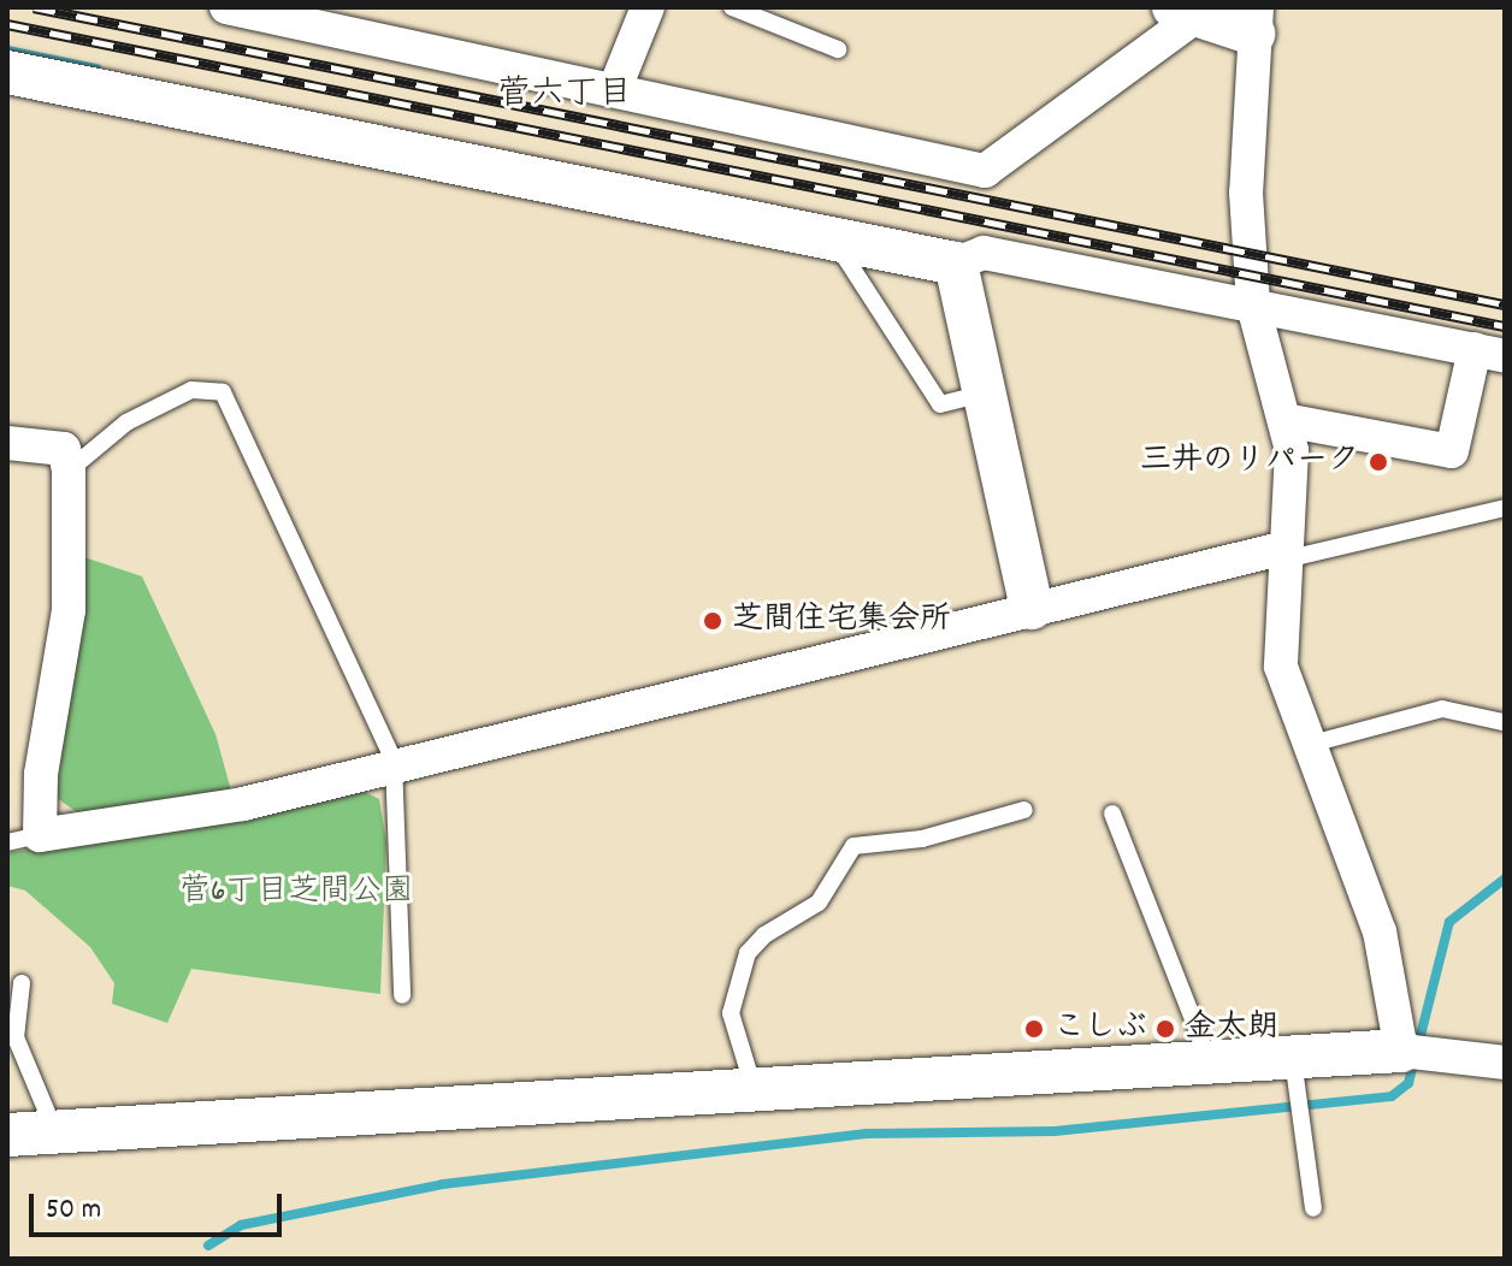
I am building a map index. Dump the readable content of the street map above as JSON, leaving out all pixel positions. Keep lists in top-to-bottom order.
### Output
{
  "districts": ["菅六丁目"],
  "parks": ["菅6丁目芝間公園"],
  "places": [
    "三井のリパーク",
    "芝間住宅集会所",
    "こしぶ",
    "金太朗"
  ],
  "scale_bar": "50 m"
}
